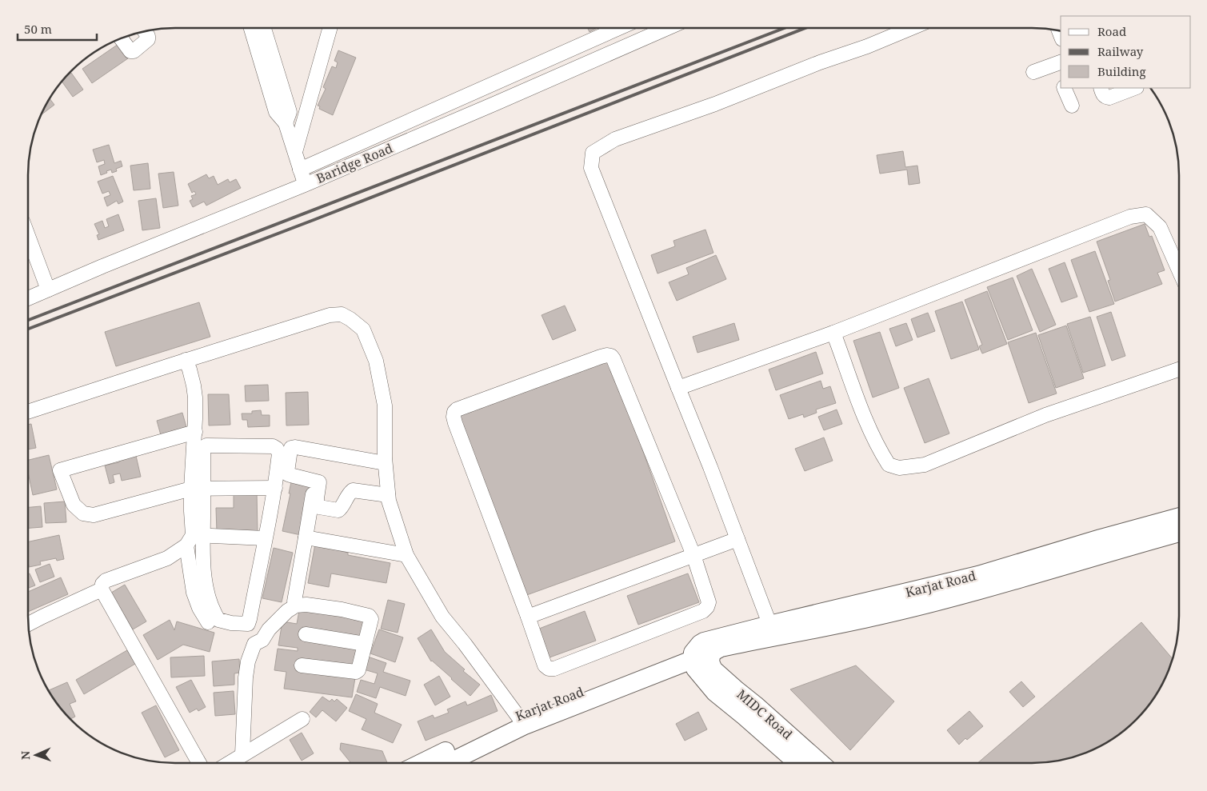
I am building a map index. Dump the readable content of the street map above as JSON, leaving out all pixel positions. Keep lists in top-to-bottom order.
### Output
{
  "streets": {
    "main road": ["Karjat Road", "MIDC Road"],
    "street": ["Baridge Road"]
  },
  "crossings": [
    ["Karjat Road", "MIDC Road"]
  ],
  "legend": ["Road", "Railway", "Building"],
  "scale_bar": "50 m",
  "north": "left"
}
